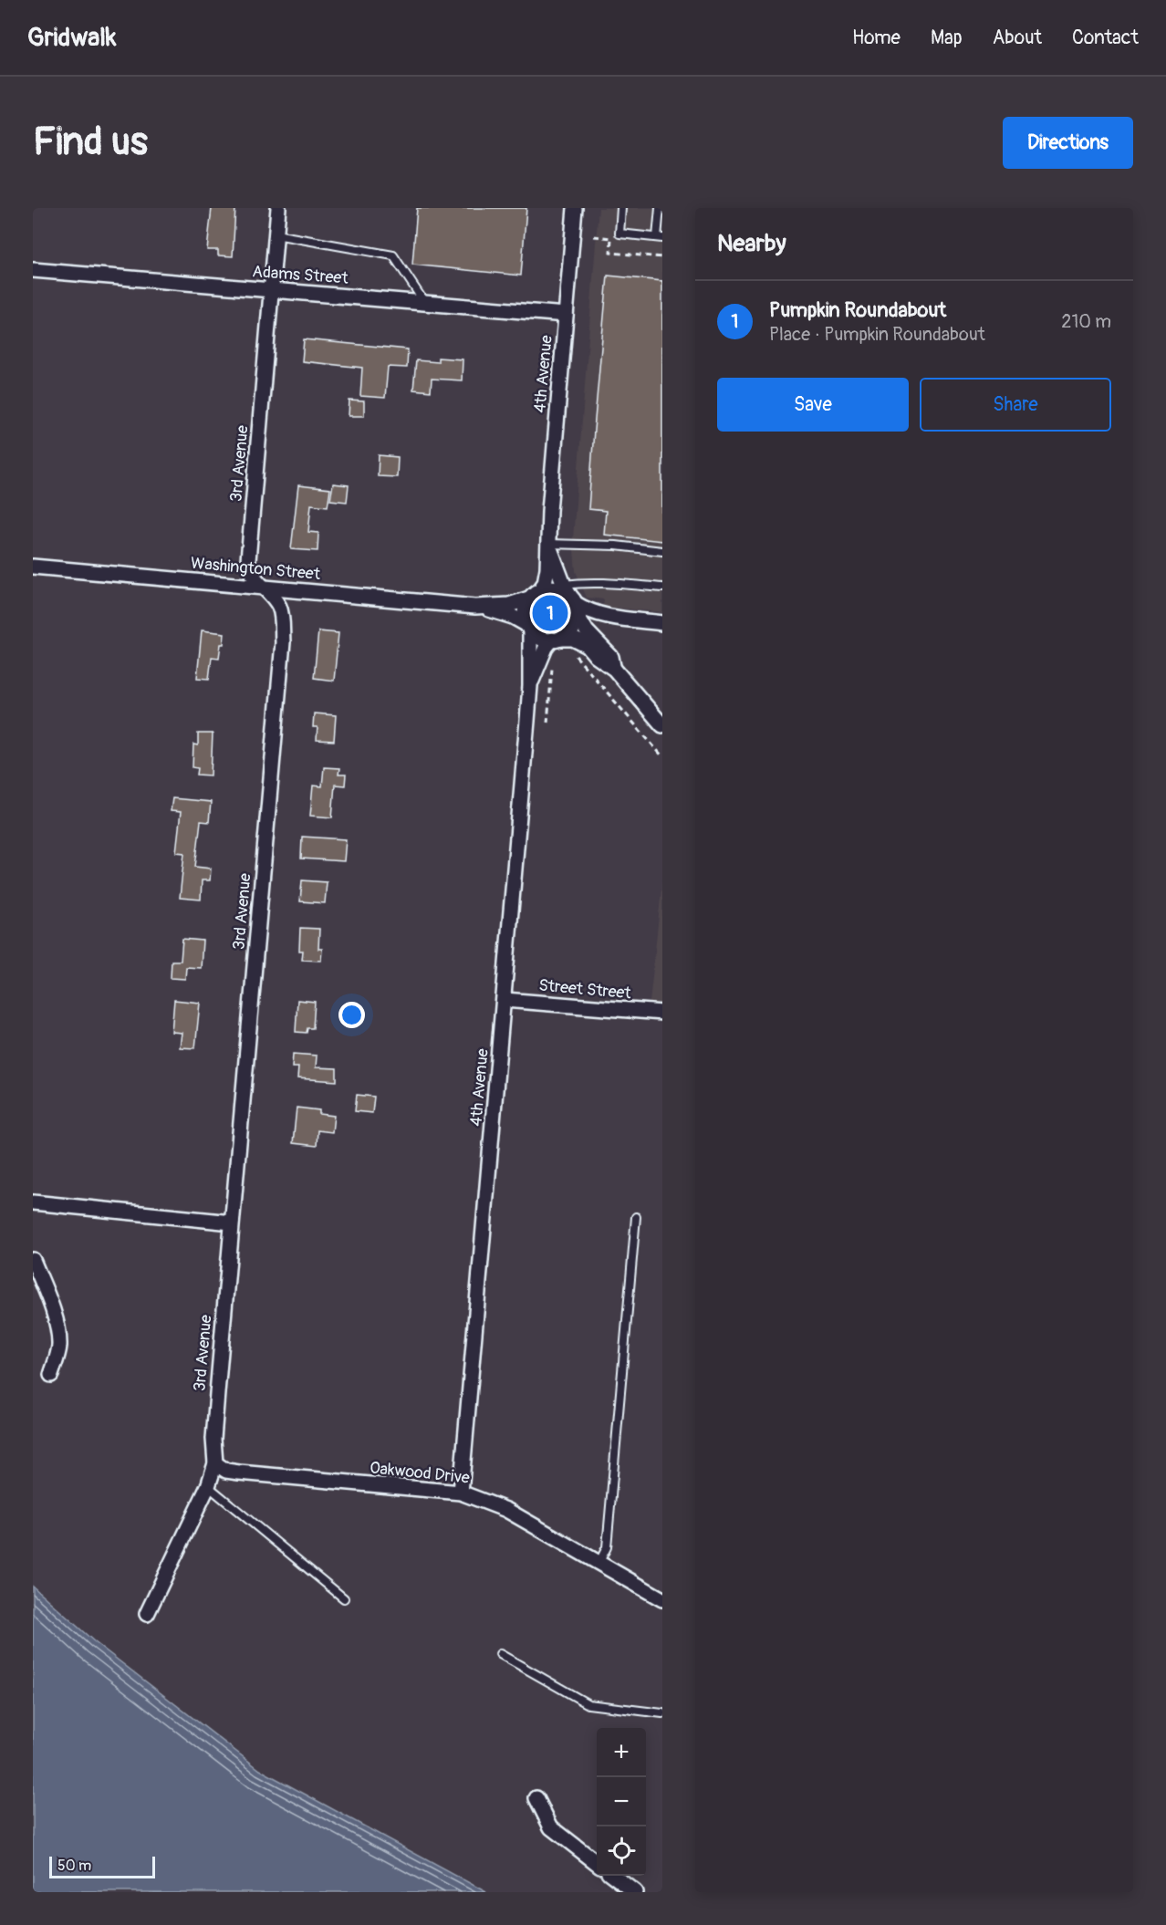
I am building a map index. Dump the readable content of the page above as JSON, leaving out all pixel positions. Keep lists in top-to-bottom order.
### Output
{
  "streets": {
    "street": [
      "Adams Street",
      "4th Avenue",
      "3rd Avenue",
      "Washington Street",
      "Street Street",
      "Oakwood Drive"
    ]
  },
  "crossings": [
    ["Adams Street", "4th Avenue"],
    ["Adams Street", "3rd Avenue"],
    ["4th Avenue", "Washington Street"],
    ["4th Avenue", "Street Street"],
    ["4th Avenue", "Oakwood Drive"],
    ["3rd Avenue", "Washington Street"],
    ["3rd Avenue", "Oakwood Drive"]
  ],
  "scale_bar": "50 m",
  "page": {
    "header": "Gridwalk",
    "nav": [
      "Home",
      "Map",
      "About",
      "Contact"
    ],
    "buttons": [
      "Directions",
      ["Save", "Share"]
    ],
    "title": "Find us",
    "heading": "Nearby",
    "list": [
      {
        "mark": "1",
        "name": "Pumpkin Roundabout",
        "note": "Place · Pumpkin Roundabout",
        "value": "210 m"
      }
    ],
    "pins": "1",
    "map_buttons": ["+", "−"],
    "scale": "50 m"
  }
}
